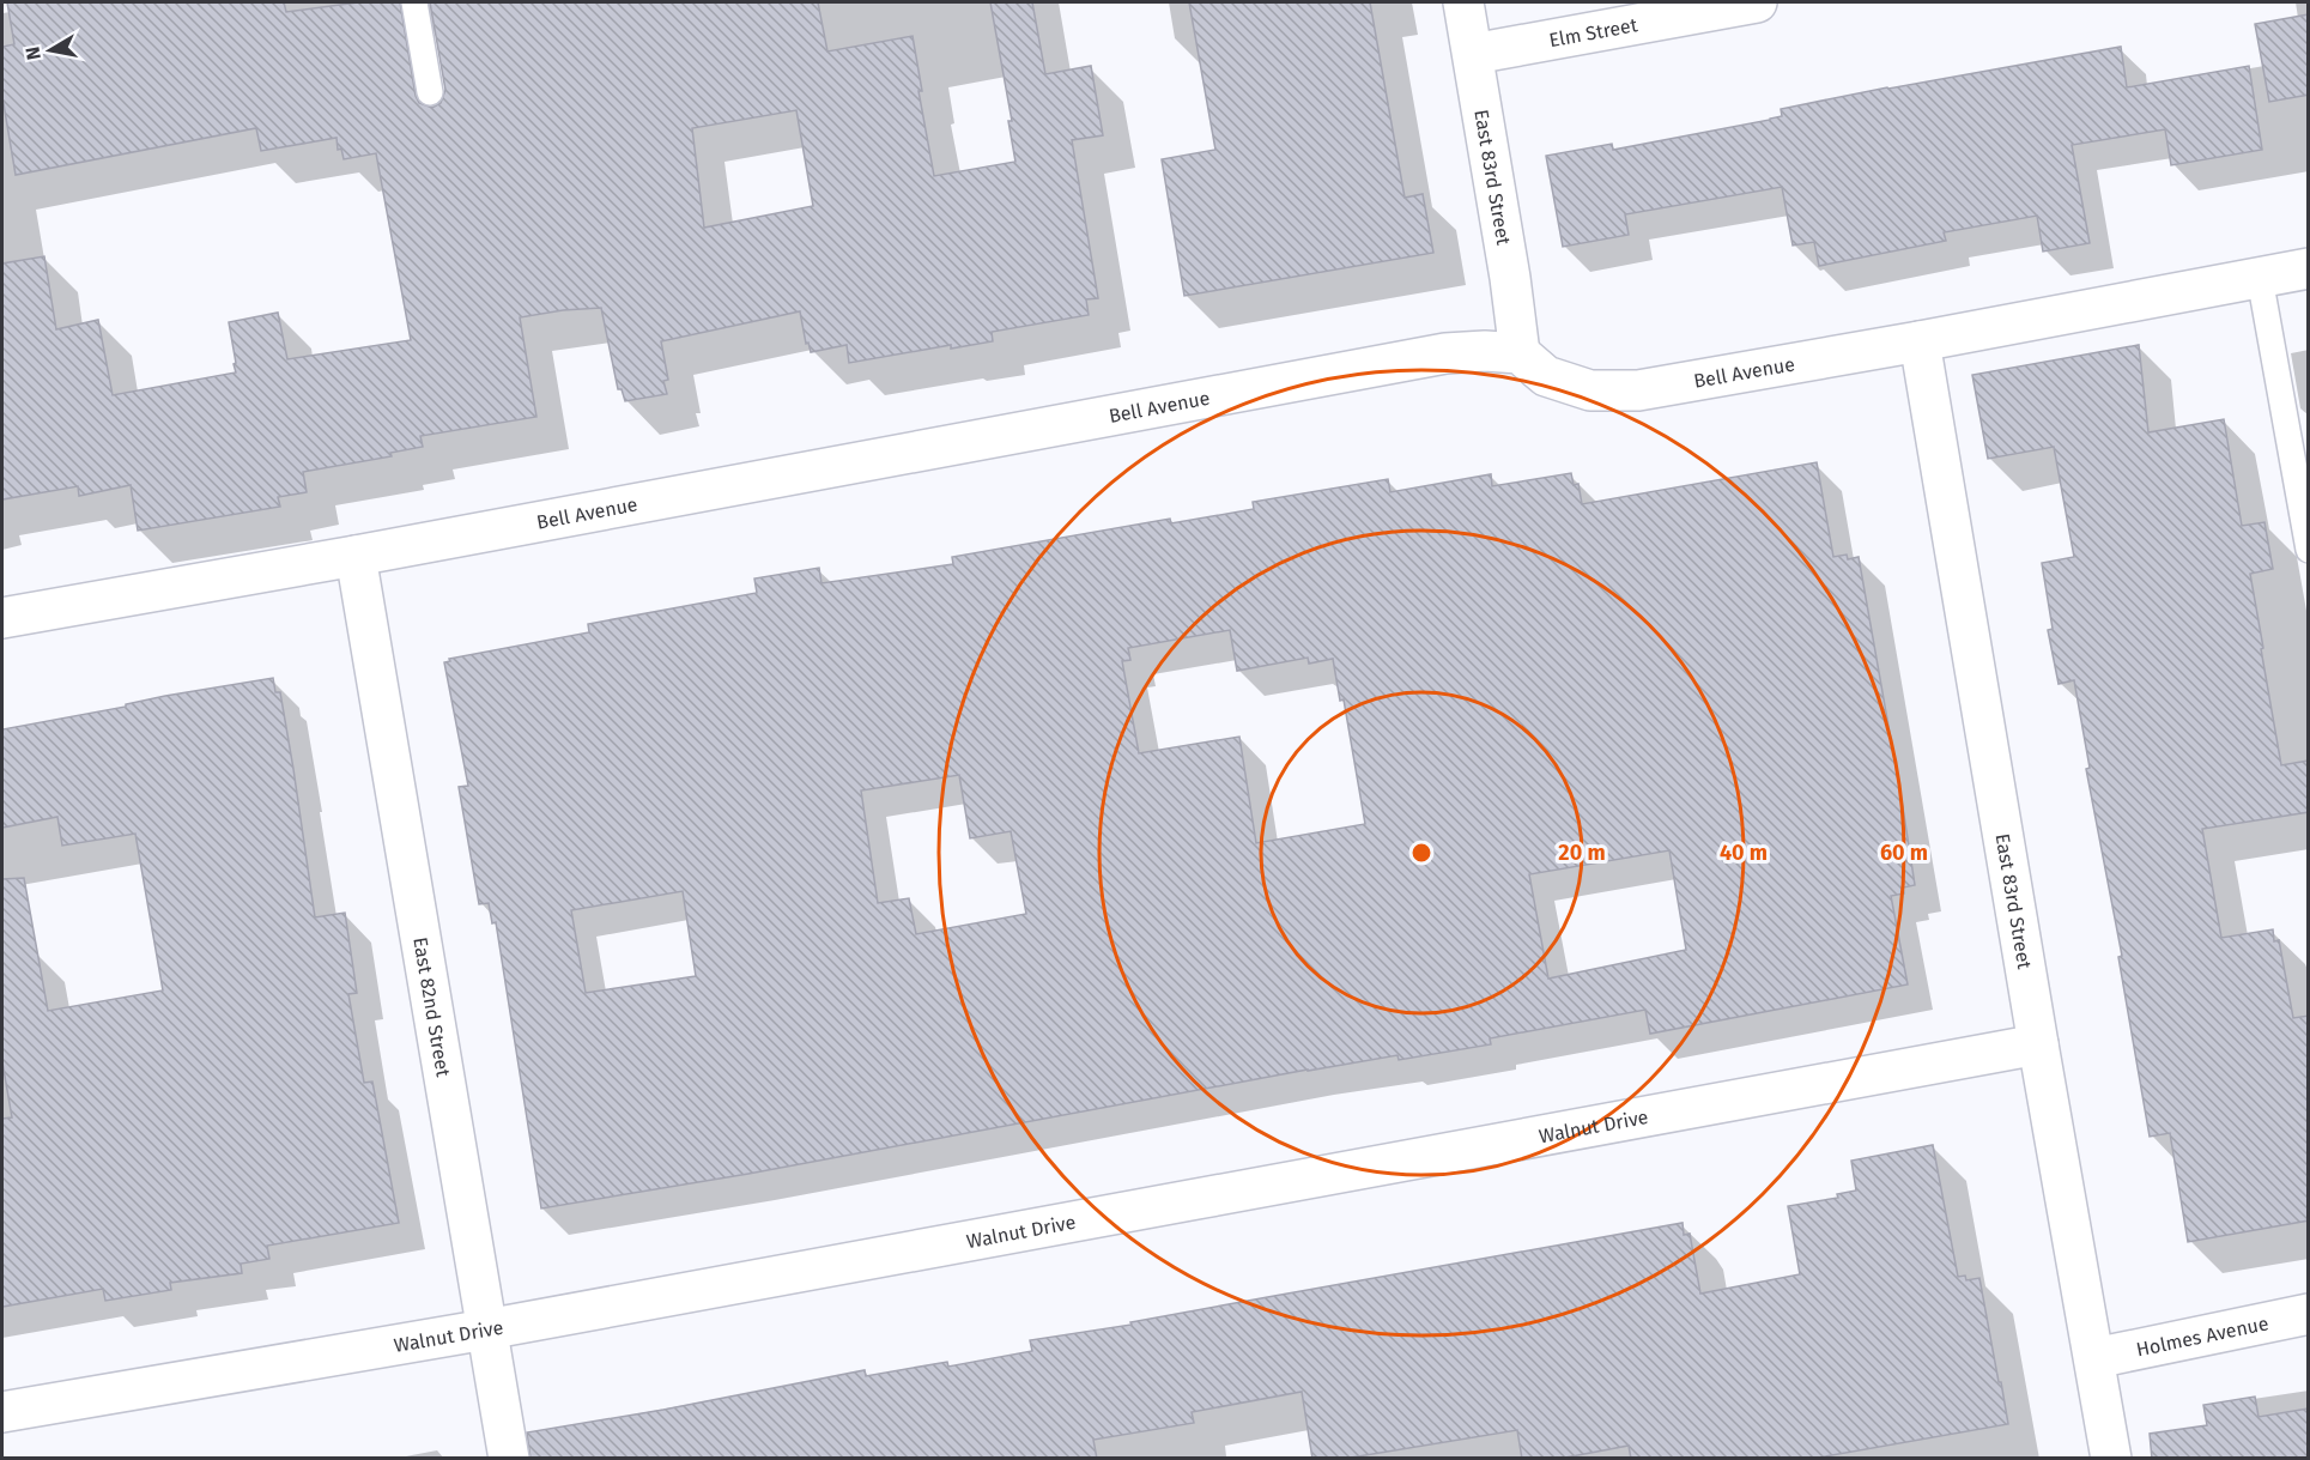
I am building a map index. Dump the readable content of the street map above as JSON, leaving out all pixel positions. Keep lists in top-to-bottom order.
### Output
{
  "streets": {
    "street": [
      "Elm Street",
      "East 83rd Street",
      "Bell Avenue",
      "East 82nd Street",
      "Walnut Drive",
      "Holmes Avenue"
    ]
  },
  "crossings": [
    ["Elm Street", "East 83rd Street"],
    ["East 83rd Street", "Bell Avenue"],
    ["East 83rd Street", "Walnut Drive"],
    ["East 83rd Street", "Holmes Avenue"],
    ["Bell Avenue", "East 82nd Street"],
    ["East 82nd Street", "Walnut Drive"]
  ],
  "north": "left",
  "rings": ["20 m", "40 m", "60 m"]
}
